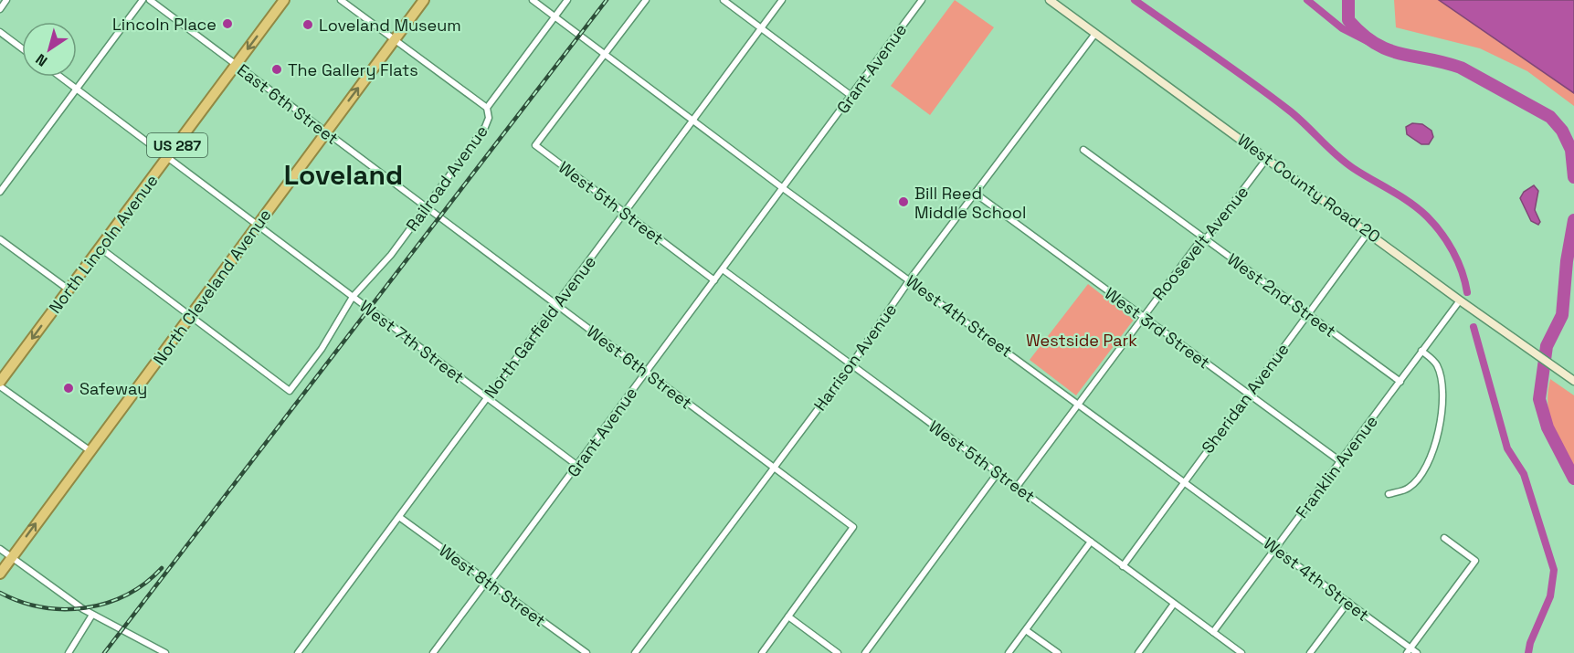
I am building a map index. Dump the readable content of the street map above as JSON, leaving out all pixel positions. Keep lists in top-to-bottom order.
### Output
{
  "streets": {
    "highway": ["US 287", "North Lincoln Avenue", "North Cleveland Avenue"],
    "main road": ["West County Road 20"],
    "street": [
      "Grant Avenue",
      "East 6th Street",
      "Railroad Avenue",
      "West 5th Street",
      "Roosevelt Avenue",
      "West 2nd Street",
      "West 4th Street",
      "North Garfield Avenue",
      "West 3rd Street",
      "West 7th Street",
      "Harrison Avenue",
      "West 6th Street",
      "Sheridan Avenue",
      "Franklin Avenue",
      "West 8th Street"
    ]
  },
  "crossings": [
    ["Grant Avenue", "West 5th Street"],
    ["Grant Avenue", "West 4th Street"],
    ["Grant Avenue", "West 7th Street"],
    ["Grant Avenue", "West 6th Street"],
    ["Grant Avenue", "West 8th Street"],
    ["East 6th Street", "Railroad Avenue"],
    ["East 6th Street", "North Lincoln Avenue"],
    ["East 6th Street", "North Cleveland Avenue"],
    ["East 6th Street", "West 6th Street"],
    ["Railroad Avenue", "North Cleveland Avenue"],
    ["Railroad Avenue", "West 4th Street"],
    ["Railroad Avenue", "West 7th Street"],
    ["Railroad Avenue", "West 6th Street"],
    ["West County Road 20", "Roosevelt Avenue"],
    ["West County Road 20", "Harrison Avenue"],
    ["West County Road 20", "Sheridan Avenue"],
    ["West County Road 20", "Franklin Avenue"],
    ["West 5th Street", "Roosevelt Avenue"],
    ["West 5th Street", "West 4th Street"],
    ["West 5th Street", "North Garfield Avenue"],
    ["West 5th Street", "Harrison Avenue"],
    ["West 5th Street", "Sheridan Avenue"],
    ["West 5th Street", "Franklin Avenue"],
    ["Roosevelt Avenue", "West 2nd Street"],
    ["Roosevelt Avenue", "West 4th Street"],
    ["Roosevelt Avenue", "West 3rd Street"],
    ["North Lincoln Avenue", "West 7th Street"],
    ["North Cleveland Avenue", "West 7th Street"],
    ["West 2nd Street", "Sheridan Avenue"],
    ["West 2nd Street", "Franklin Avenue"],
    ["West 4th Street", "North Garfield Avenue"],
    ["West 4th Street", "Harrison Avenue"],
    ["West 4th Street", "Sheridan Avenue"],
    ["West 4th Street", "Franklin Avenue"],
    ["North Garfield Avenue", "West 7th Street"],
    ["North Garfield Avenue", "West 6th Street"],
    ["North Garfield Avenue", "West 8th Street"],
    ["West 3rd Street", "Harrison Avenue"],
    ["West 3rd Street", "Sheridan Avenue"],
    ["West 3rd Street", "Franklin Avenue"],
    ["Harrison Avenue", "West 6th Street"]
  ],
  "one_way": ["North Lincoln Avenue"],
  "districts": ["Loveland"],
  "parks": ["Westside Park"],
  "places": [
    "Lincoln Place",
    "Loveland Museum",
    "The Gallery Flats",
    "Bill Reed Middle School",
    "Safeway"
  ],
  "north": "bottom left"
}
